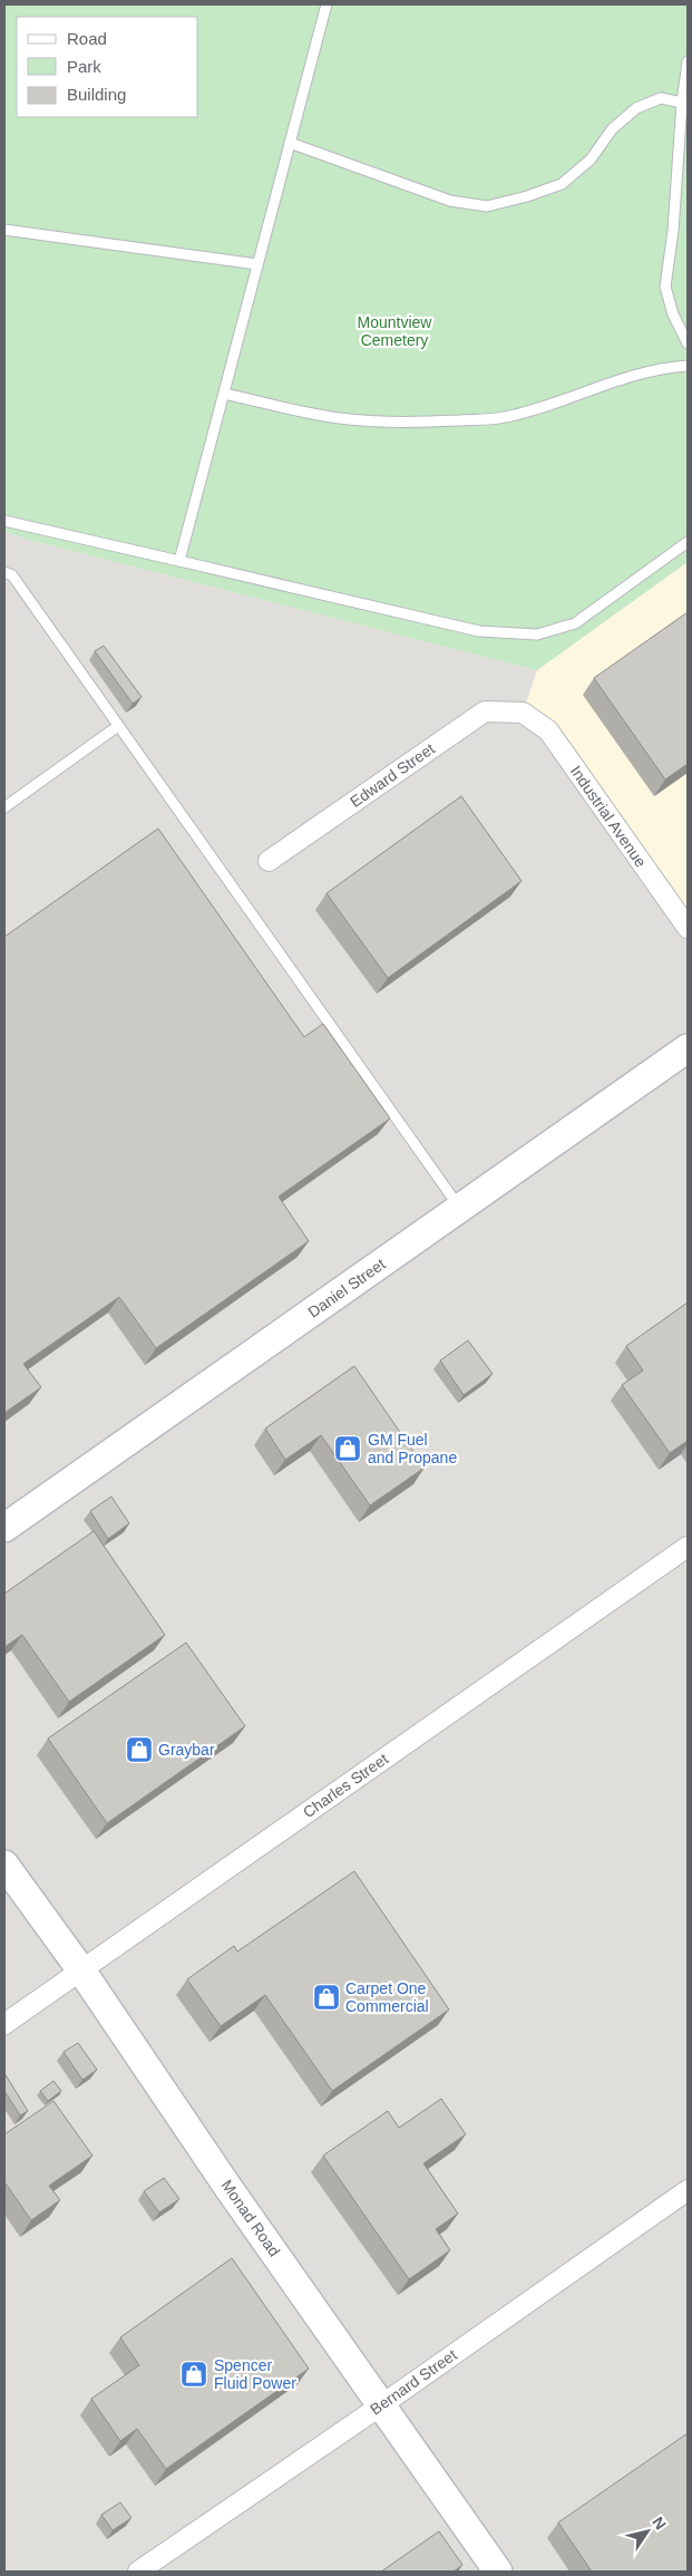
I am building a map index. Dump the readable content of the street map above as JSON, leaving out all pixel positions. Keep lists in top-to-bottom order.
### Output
{
  "streets": {
    "street": [
      "Edward Street",
      "Industrial Avenue",
      "Daniel Street",
      "Charles Street",
      "Monad Road",
      "Bernard Street"
    ]
  },
  "crossings": [
    ["Edward Street", "Industrial Avenue"],
    ["Charles Street", "Monad Road"],
    ["Monad Road", "Bernard Street"]
  ],
  "parks": ["Mountview Cemetery"],
  "places": {
    "shop": [
      "GM Fuel and Propane",
      "Graybar",
      "Carpet One Commercial",
      "Spencer Fluid Power"
    ]
  },
  "legend": ["Road", "Park", "Building"],
  "north": "top right"
}
